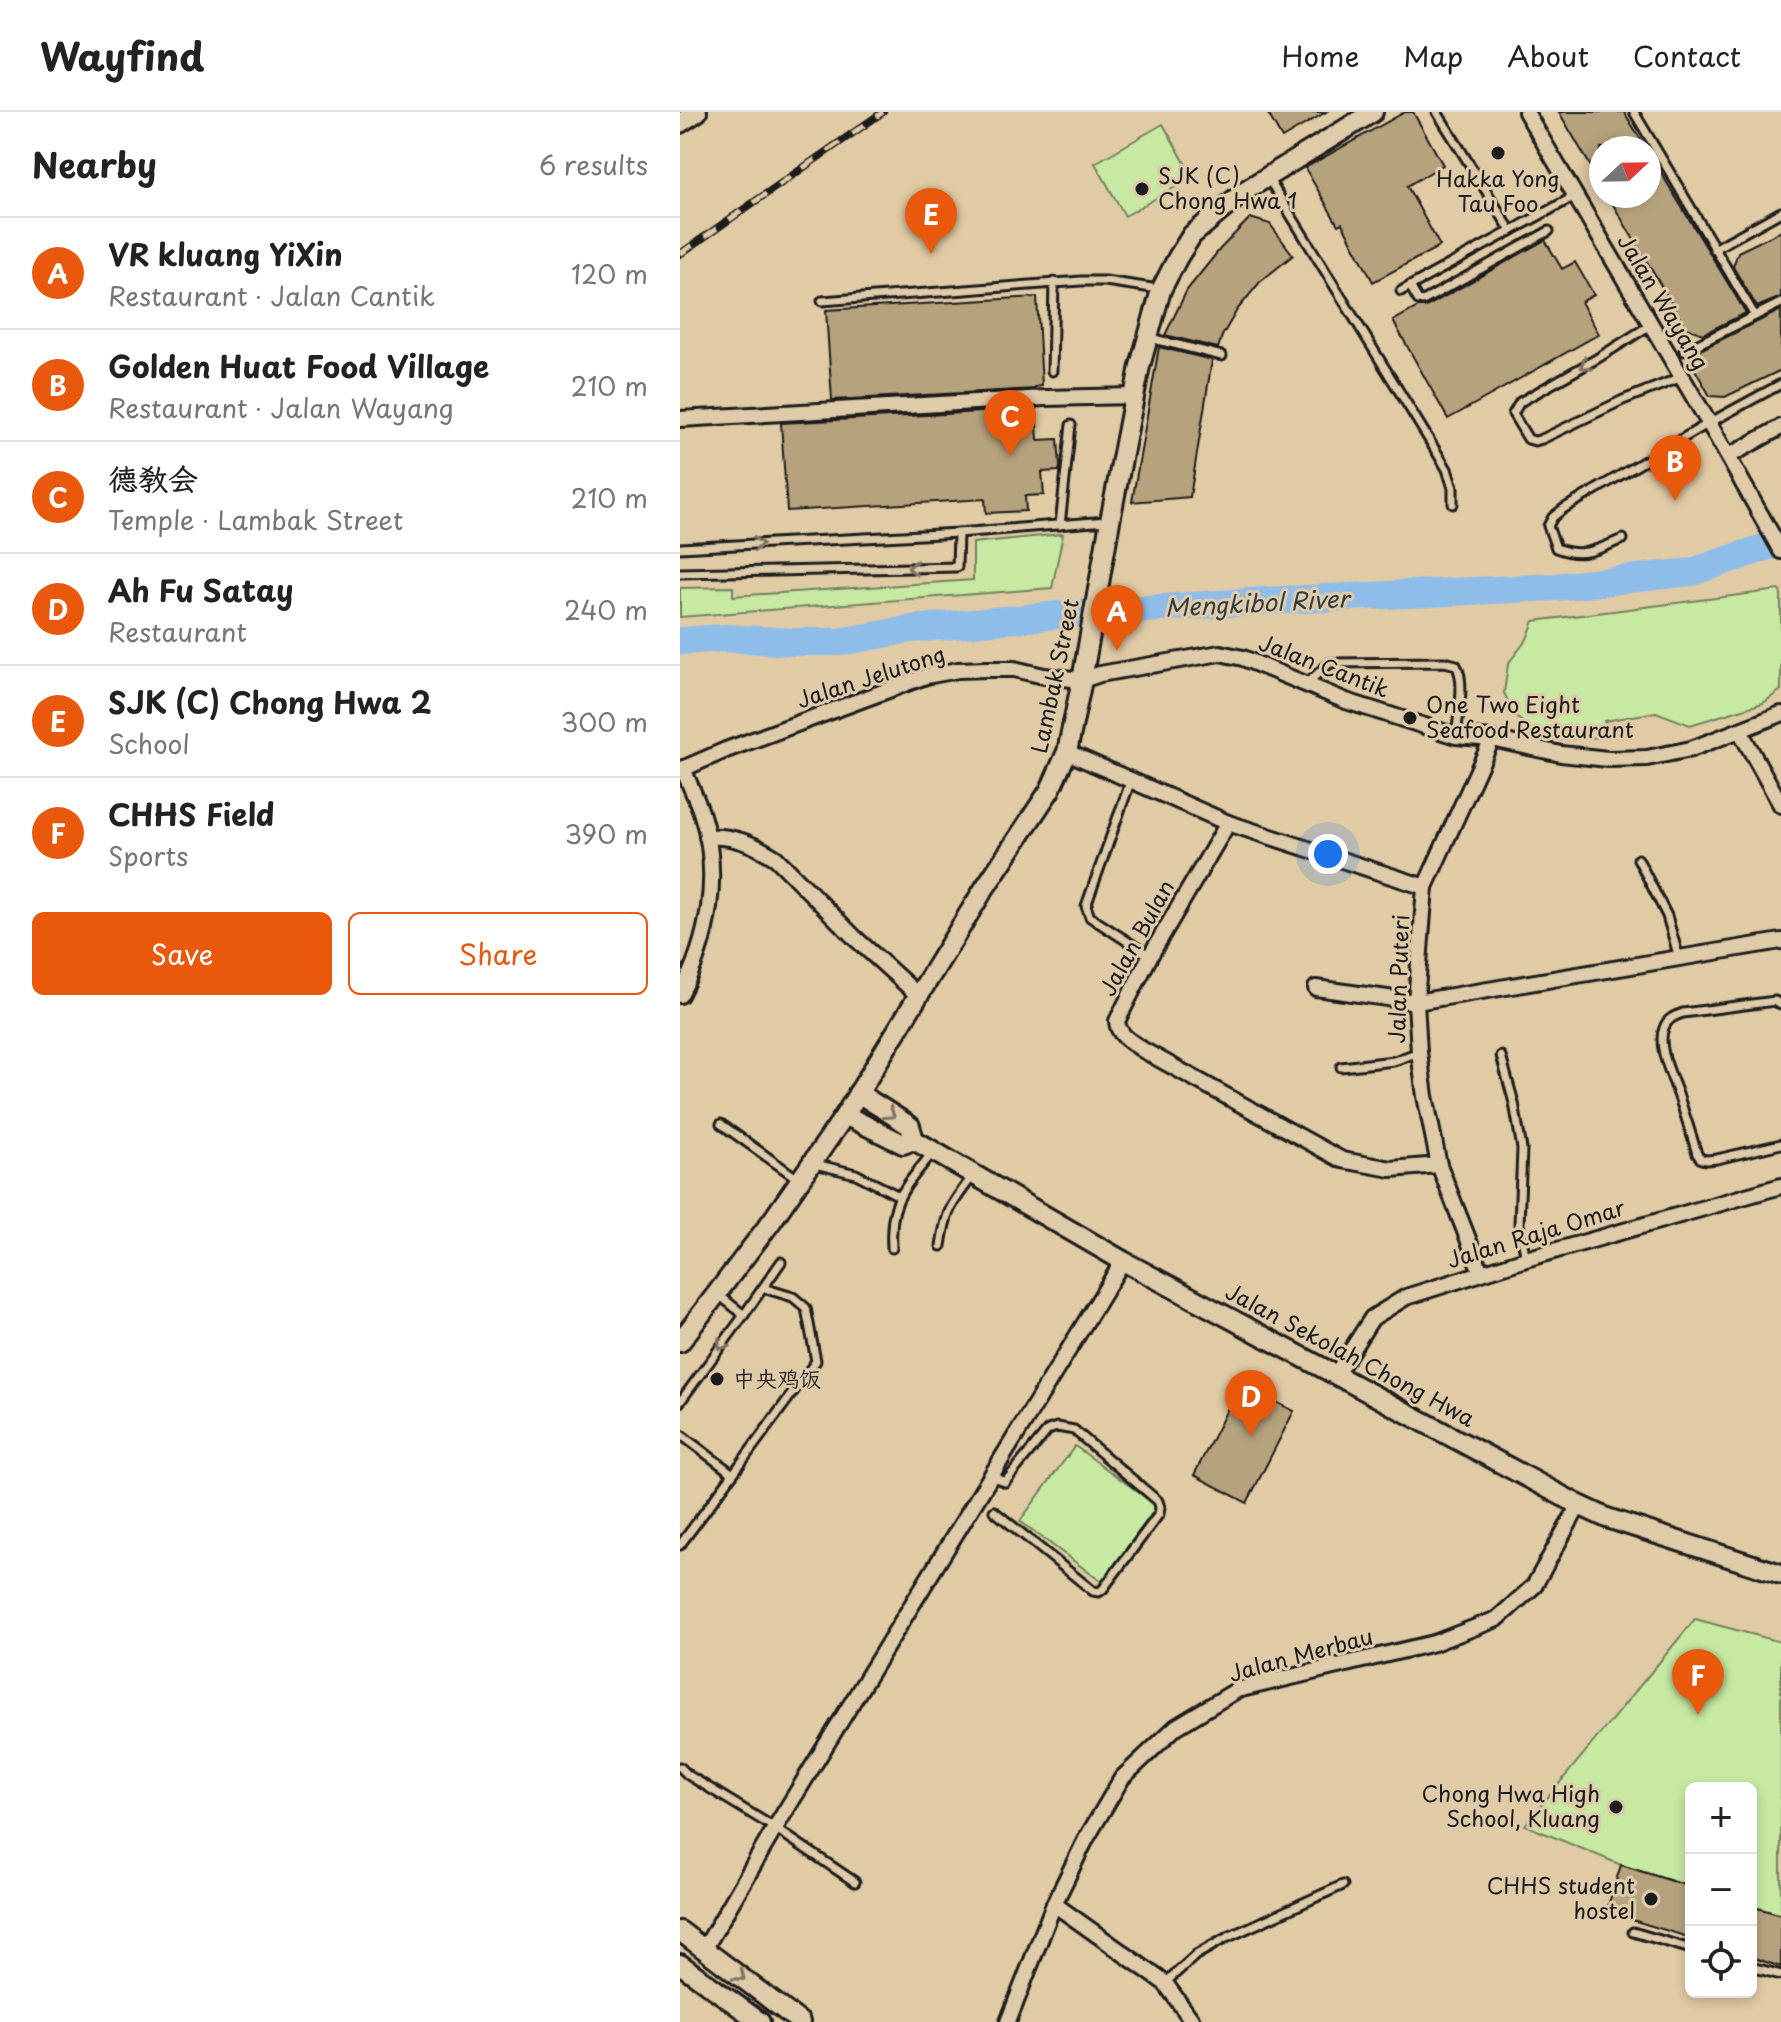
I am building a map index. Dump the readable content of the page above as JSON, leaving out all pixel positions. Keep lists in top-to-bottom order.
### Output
{
  "streets": {
    "street": [
      "Jalan Wayang",
      "Jalan Cantik",
      "Lambak Street",
      "Jalan Jelutong",
      "Jalan Bulan",
      "Jalan Puteri",
      "Jalan Raja Omar",
      "Jalan Sekolah Chong Hwa",
      "Jalan Merbau"
    ]
  },
  "crossings": [
    ["Jalan Cantik", "Lambak Street"],
    ["Jalan Cantik", "Jalan Jelutong"],
    ["Jalan Cantik", "Jalan Puteri"],
    ["Lambak Street", "Jalan Jelutong"],
    ["Lambak Street", "Jalan Sekolah Chong Hwa"],
    ["Jalan Bulan", "Jalan Puteri"],
    ["Jalan Puteri", "Jalan Raja Omar"],
    ["Jalan Raja Omar", "Jalan Sekolah Chong Hwa"],
    ["Jalan Sekolah Chong Hwa", "Jalan Merbau"]
  ],
  "water": ["Mengkibol River"],
  "places": [
    "Hakka Yong Tau Foo",
    "SJK (C) Chong Hwa 1",
    "One Two Eight Seafood Restaurant",
    "中央鸡饭",
    "Chong Hwa High School, Kluang",
    "CHHS student hostel"
  ],
  "north": "right",
  "page": {
    "header": "Wayfind",
    "nav": [
      "Home",
      "Map",
      "About",
      "Contact"
    ],
    "heading": ["Nearby", "6 results"],
    "pins": [
      "E",
      "C",
      "B",
      "A",
      "D",
      "F"
    ],
    "list": [
      {
        "mark": "A",
        "name": "VR kluang YiXin",
        "note": "Restaurant · Jalan Cantik",
        "value": "120 m"
      },
      {
        "mark": "B",
        "name": "Golden Huat Food Village",
        "note": "Restaurant · Jalan Wayang",
        "value": "210 m"
      },
      {
        "mark": "C",
        "name": "德教会",
        "note": "Temple · Lambak Street",
        "value": "210 m"
      },
      {
        "mark": "D",
        "name": "Ah Fu Satay",
        "note": "Restaurant",
        "value": "240 m"
      },
      {
        "mark": "E",
        "name": "SJK (C) Chong Hwa 2",
        "note": "School",
        "value": "300 m"
      },
      {
        "mark": "F",
        "name": "CHHS Field",
        "note": "Sports",
        "value": "390 m"
      }
    ],
    "buttons": ["Save", "Share"],
    "map_buttons": ["+", "−"]
  }
}
